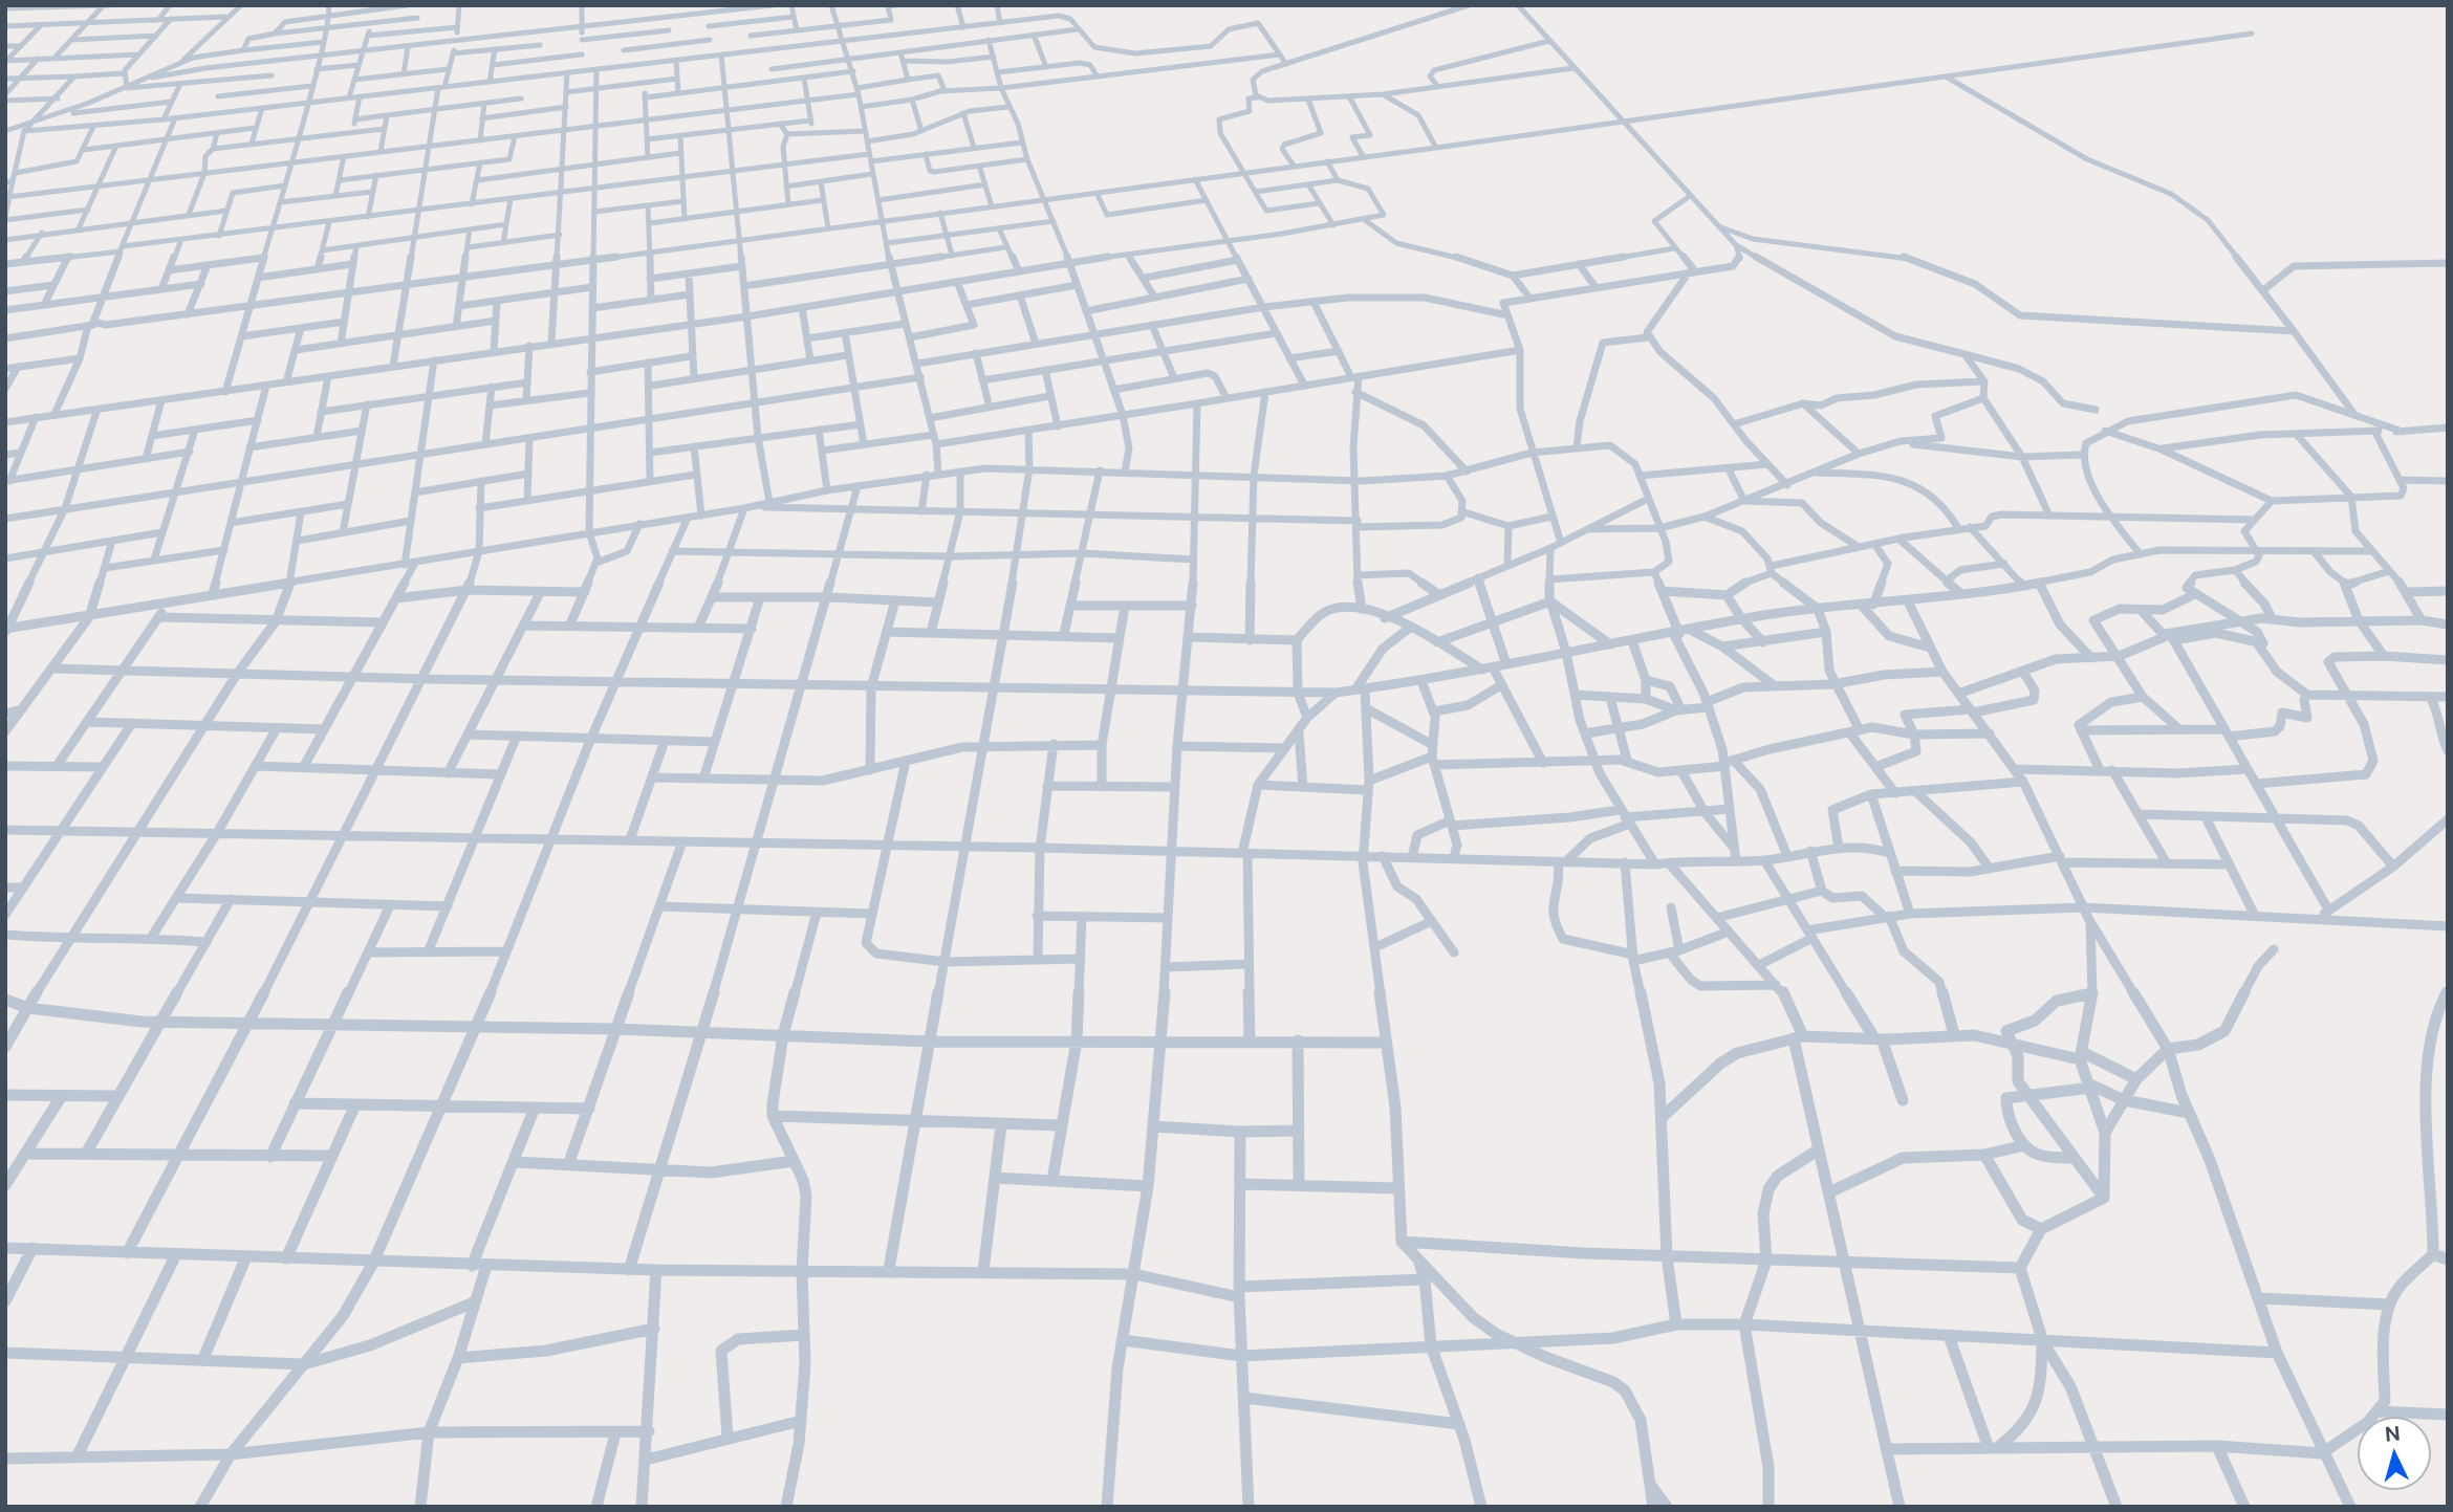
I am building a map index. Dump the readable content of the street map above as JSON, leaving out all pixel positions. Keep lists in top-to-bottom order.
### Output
{
  "north": "top"
}
